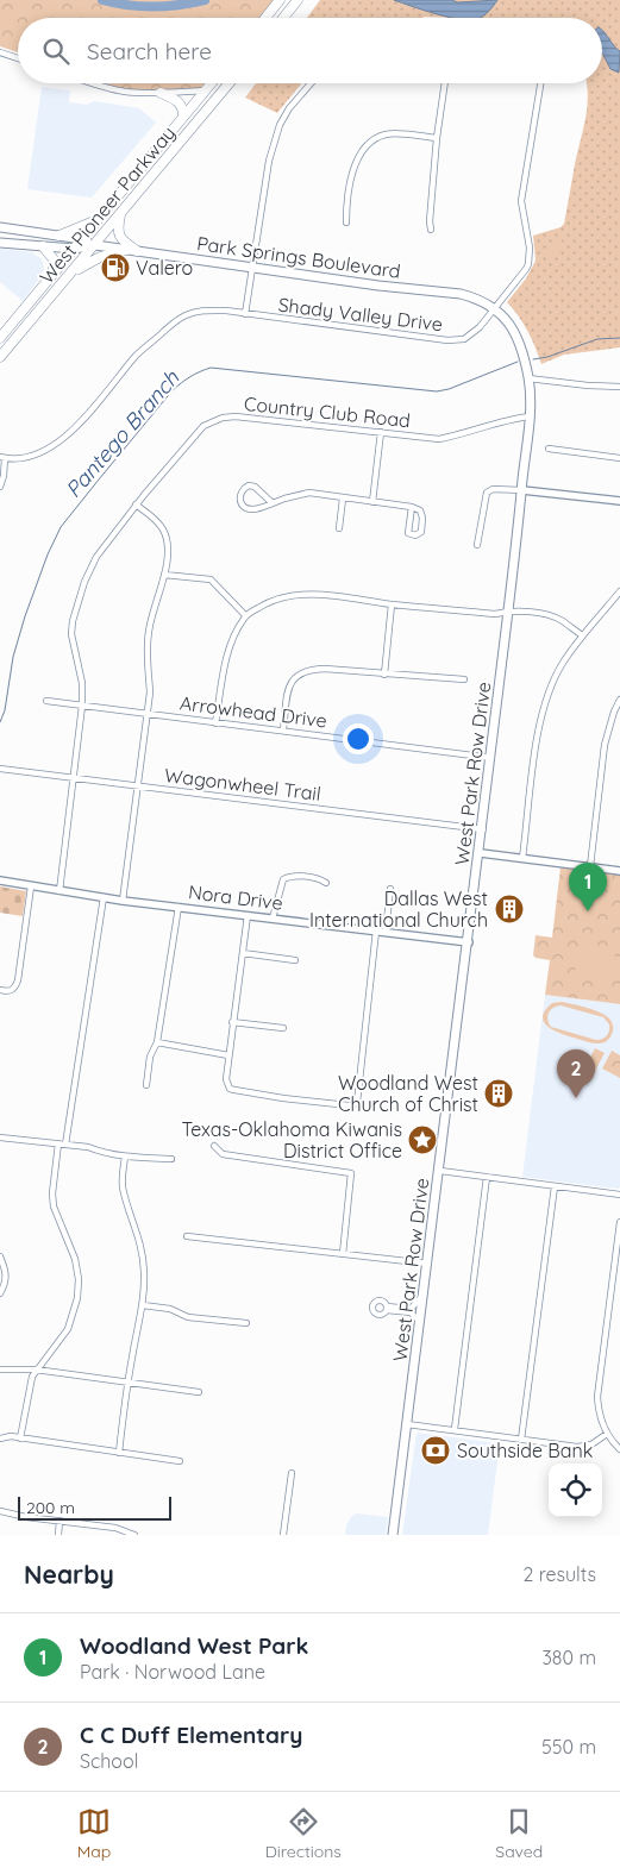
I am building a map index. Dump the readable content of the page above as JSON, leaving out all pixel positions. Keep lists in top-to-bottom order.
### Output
{
  "streets": {
    "main road": ["West Pioneer Parkway", "Park Springs Boulevard", "West Park Row Drive"],
    "street": [
      "Shady Valley Drive",
      "Country Club Road",
      "Arrowhead Drive",
      "Wagonwheel Trail",
      "Nora Drive"
    ]
  },
  "crossings": [
    ["West Pioneer Parkway", "Park Springs Boulevard"],
    ["Park Springs Boulevard", "Shady Valley Drive"],
    ["Park Springs Boulevard", "West Park Row Drive"],
    ["Shady Valley Drive", "West Park Row Drive"],
    ["Country Club Road", "Arrowhead Drive"],
    ["Country Club Road", "West Park Row Drive"],
    ["Country Club Road", "Wagonwheel Trail"],
    ["Country Club Road", "Nora Drive"],
    ["Arrowhead Drive", "West Park Row Drive"],
    ["West Park Row Drive", "Wagonwheel Trail"],
    ["West Park Row Drive", "Nora Drive"]
  ],
  "water": ["Pantego Branch"],
  "places": {
    "fuel station": ["Valero"],
    "building": ["Dallas West International Church", "Woodland West Church of Christ"],
    "place": ["Texas-Oklahoma Kiwanis District Office"],
    "bank": ["Southside Bank"]
  },
  "scale_bar": "200 m",
  "page": {
    "search": "Search here",
    "pins": ["1", "2"],
    "scale": "200 m",
    "heading": ["Nearby", "2 results"],
    "list": [
      {
        "mark": "1",
        "name": "Woodland West Park",
        "note": "Park · Norwood Lane",
        "value": "380 m"
      },
      {
        "mark": "2",
        "name": "C C Duff Elementary",
        "note": "School",
        "value": "550 m"
      }
    ],
    "nav": ["Map", "Directions", "Saved"]
  }
}
